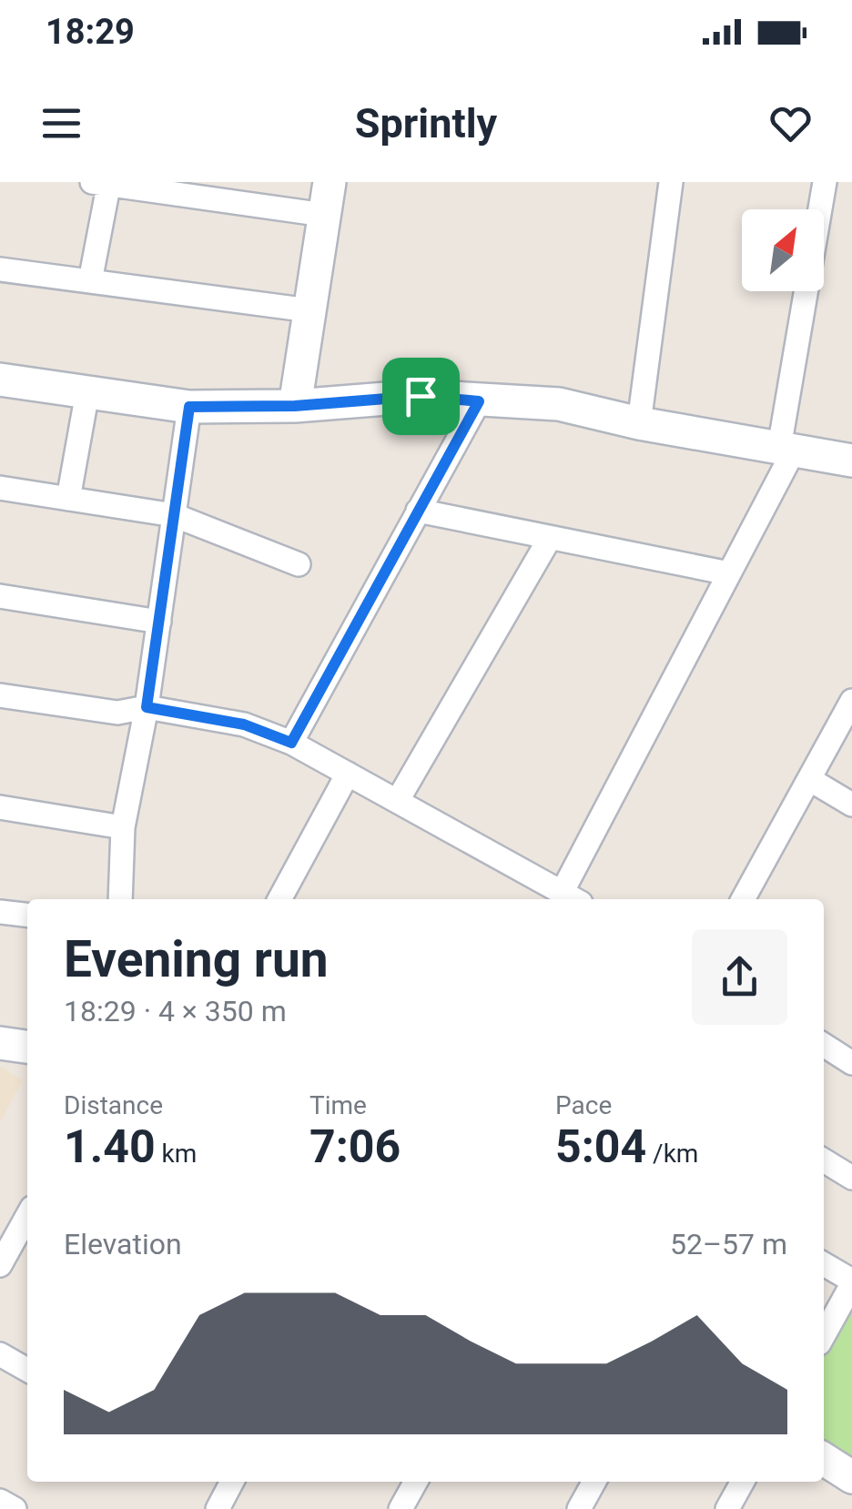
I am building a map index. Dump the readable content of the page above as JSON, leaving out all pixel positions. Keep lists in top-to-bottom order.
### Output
{
  "north": "top right",
  "page": {
    "status": "18:29",
    "header": "Sprintly",
    "heading": ["Evening run", "18:29 · 4 × 350 m"],
    "stats": [
      ["Distance", "1.40 km"],
      ["Time", "7:06"],
      ["Pace", "5:04 /km"]
    ],
    "chart": ["Elevation", "52–57 m"]
  }
}
